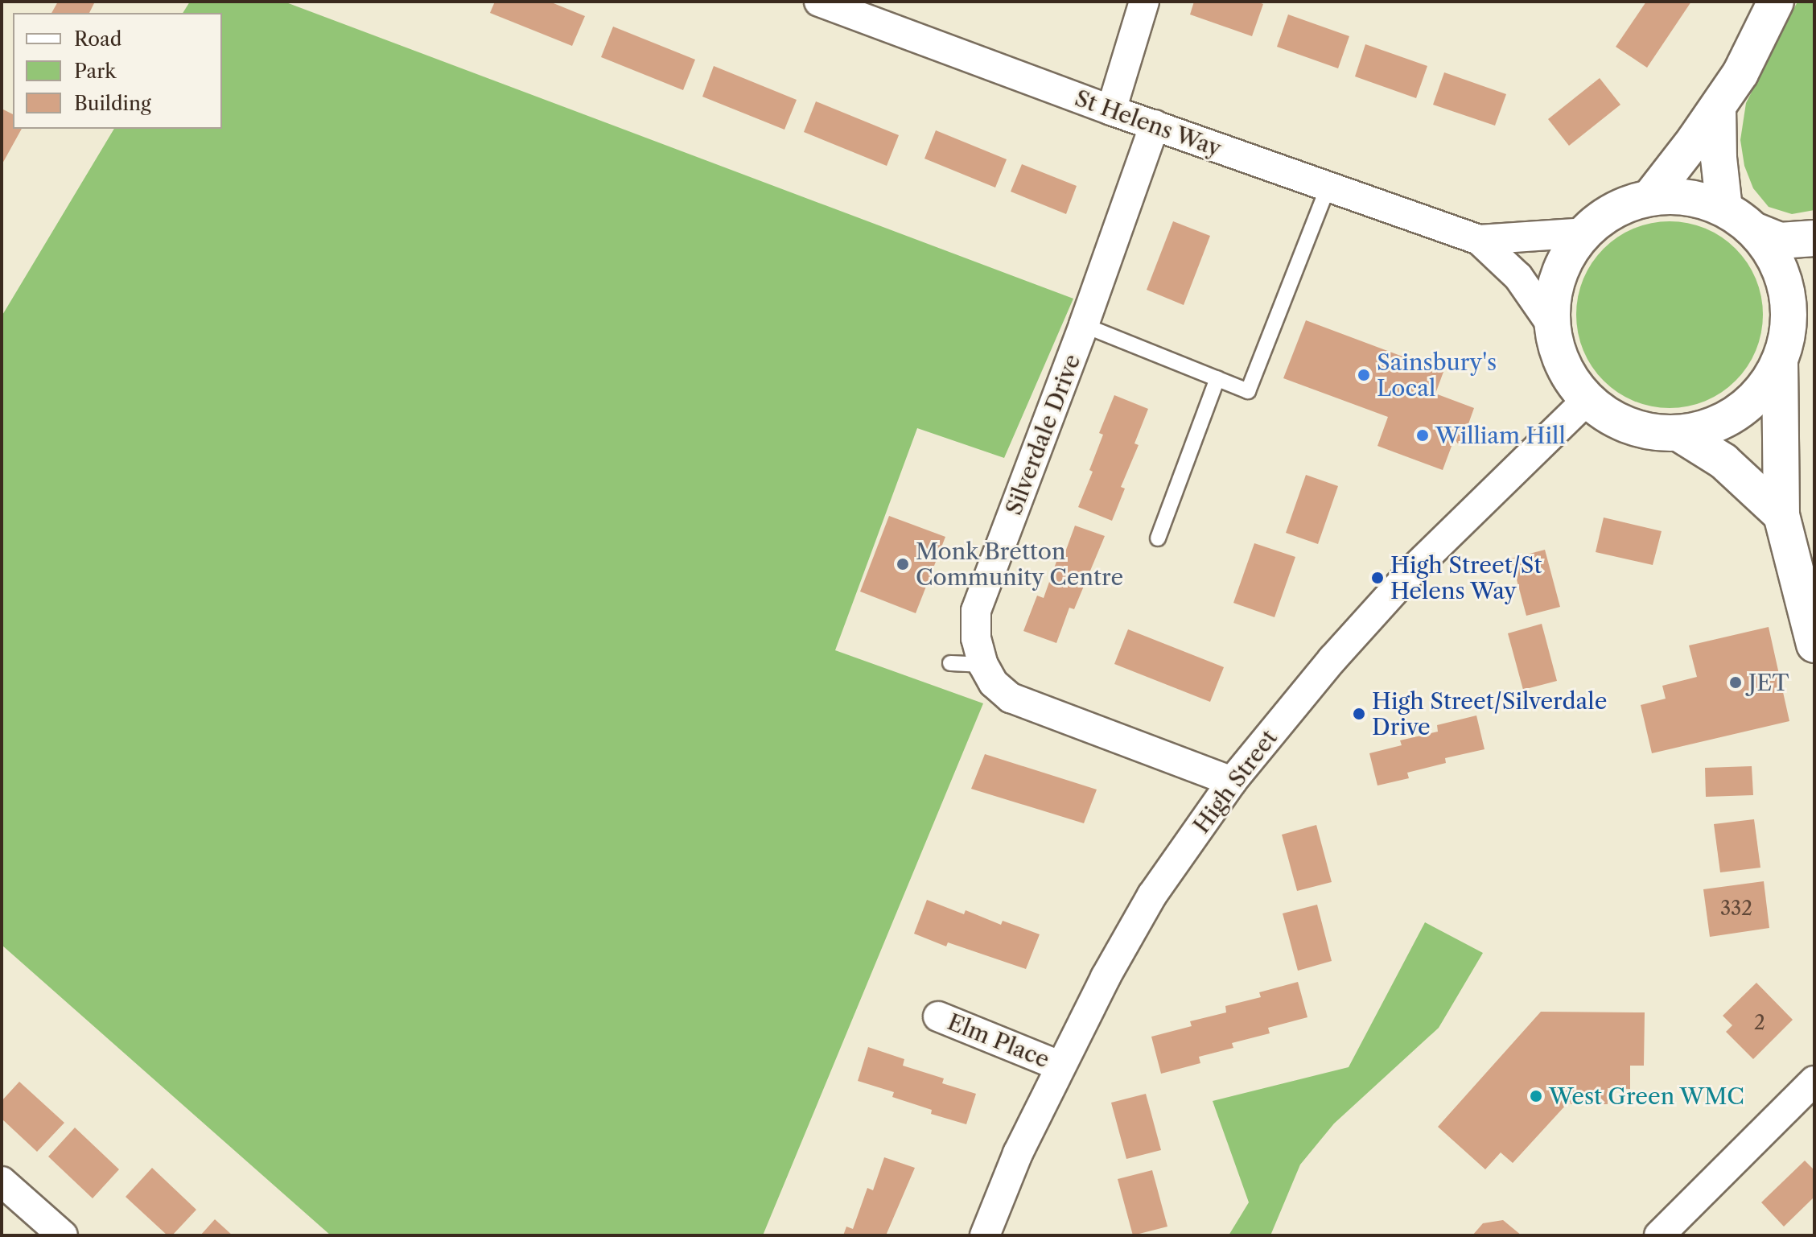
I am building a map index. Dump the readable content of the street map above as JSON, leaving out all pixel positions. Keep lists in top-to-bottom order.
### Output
{
  "streets": {
    "street": [
      "St Helens Way",
      "Silverdale Drive",
      "High Street",
      "Elm Place"
    ]
  },
  "crossings": [
    ["St Helens Way", "Silverdale Drive"],
    ["Silverdale Drive", "High Street"],
    ["High Street", "Elm Place"]
  ],
  "places": [
    "Sainsbury's Local",
    "William Hill",
    "Monk Bretton Community Centre",
    "High Street/St Helens Way",
    "JET",
    "High Street/Silverdale Drive",
    "West Green WMC"
  ],
  "house_numbers": ["332", "2"],
  "legend": ["Road", "Park", "Building"]
}
